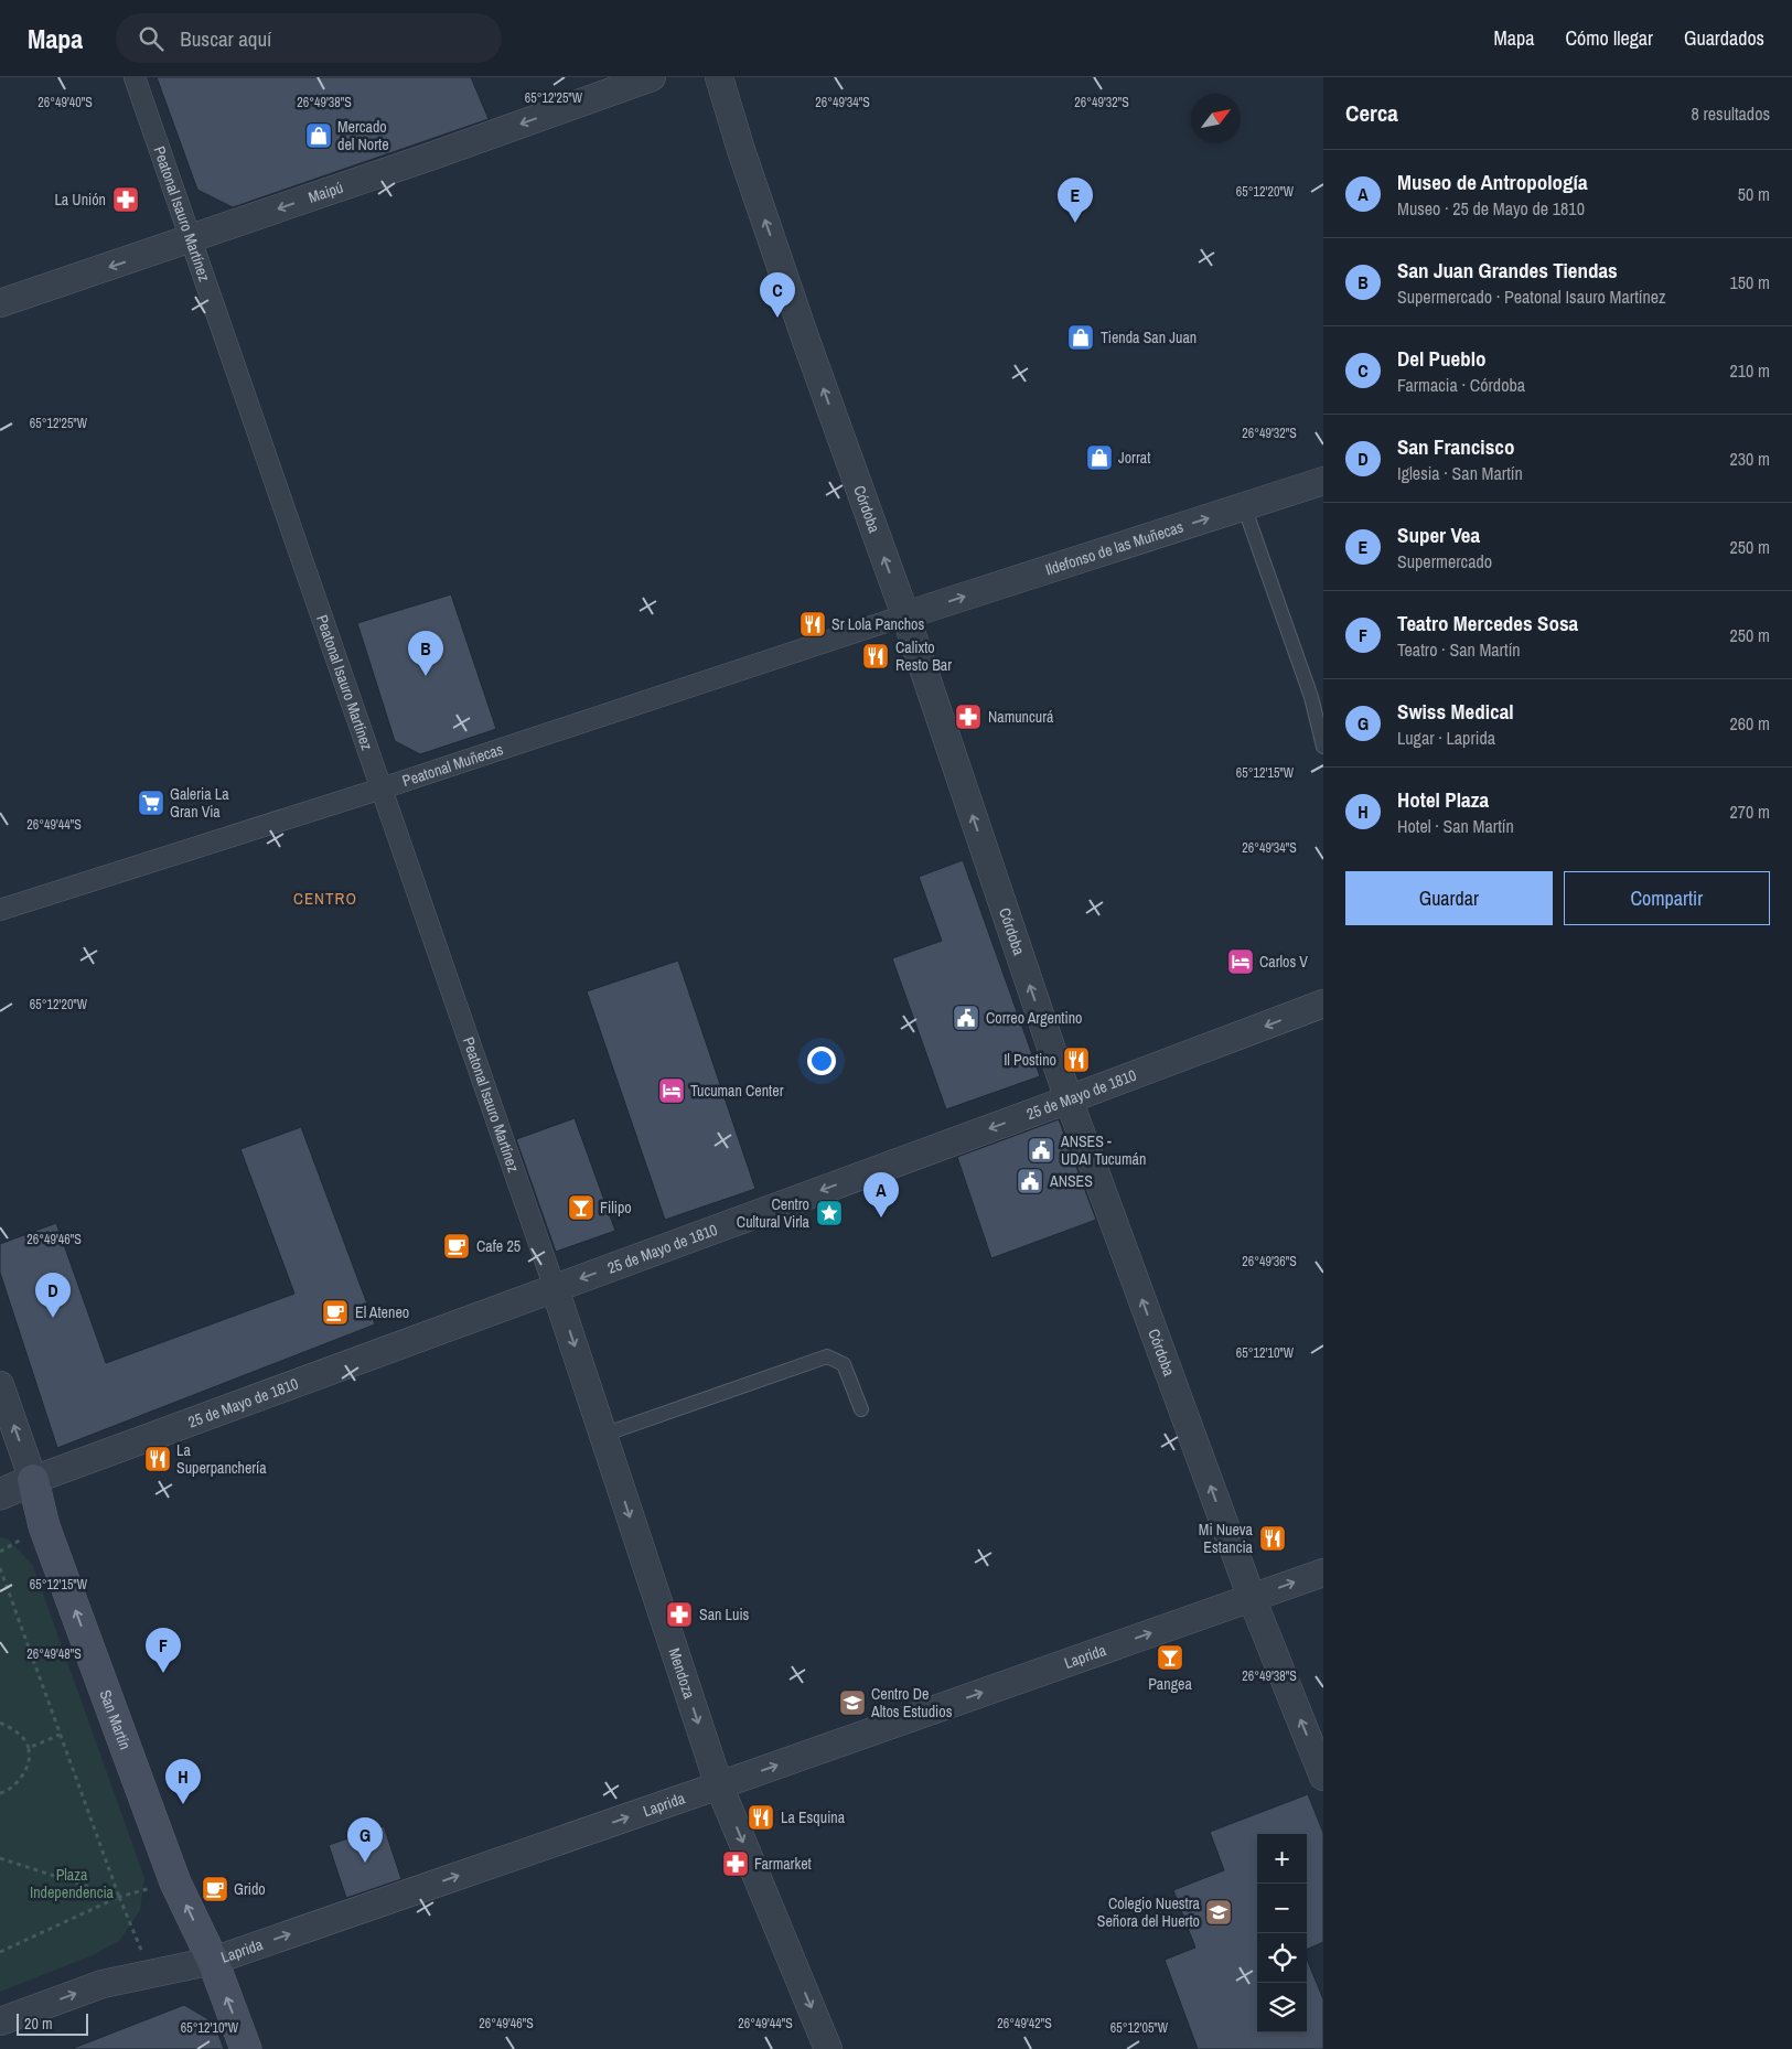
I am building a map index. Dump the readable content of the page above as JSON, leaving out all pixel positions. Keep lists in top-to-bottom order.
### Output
{
  "streets": {
    "main road": ["San Martín"],
    "street": [
      "Maipú",
      "Peatonal Isauro Martínez",
      "Córdoba",
      "Ildefonso de las Muñecas",
      "Peatonal Muñecas",
      "25 de Mayo de 1810",
      "Laprida",
      "Mendoza"
    ]
  },
  "crossings": [
    ["Maipú", "Peatonal Isauro Martínez"],
    ["Peatonal Isauro Martínez", "Peatonal Muñecas"],
    ["Peatonal Isauro Martínez", "25 de Mayo de 1810"],
    ["Peatonal Isauro Martínez", "Mendoza"],
    ["Córdoba", "Ildefonso de las Muñecas"],
    ["Córdoba", "Peatonal Muñecas"],
    ["Córdoba", "25 de Mayo de 1810"],
    ["Córdoba", "Laprida"],
    ["Ildefonso de las Muñecas", "Peatonal Muñecas"],
    ["25 de Mayo de 1810", "Mendoza"],
    ["25 de Mayo de 1810", "San Martín"],
    ["Laprida", "Mendoza"],
    ["Laprida", "San Martín"]
  ],
  "one_way": [
    "Maipú",
    "Córdoba",
    "Ildefonso de las Muñecas",
    "25 de Mayo de 1810",
    "Laprida",
    "Mendoza",
    "San Martín"
  ],
  "districts": ["CENTRO"],
  "parks": ["Plaza Independencia"],
  "places": {
    "shop": ["Mercado del Norte", "Tienda San Juan", "Jorrat"],
    "pharmacy": [
      "La Unión",
      "Namuncurá",
      "San Luis",
      "Farmarket"
    ],
    "restaurant": [
      "Sr Lola Panchos",
      "Calixto Resto Bar",
      "Il Postino",
      "La Superpanchería",
      "Mi Nueva Estancia",
      "La Esquina"
    ],
    "supermarket": ["Galeria La Gran Via"],
    "hotel": ["Carlos V", "Tucuman Center"],
    "public building": ["Correo Argentino", "ANSES - UDAI Tucumán", "ANSES"],
    "bar": ["Filipo", "Pangea"],
    "place": ["Centro Cultural Virla"],
    "cafe": ["Cafe 25", "El Ateneo", "Grido"],
    "school or university": ["Centro De Altos Estudios", "Colegio Nuestra Señora del Huerto"]
  },
  "scale_bar": "20 m",
  "north": "top right",
  "page": {
    "header": "Mapa",
    "search": "Buscar aquí",
    "nav": ["Mapa", "Cómo llegar", "Guardados"],
    "heading": ["Cerca", "8 resultados"],
    "list": [
      {
        "mark": "A",
        "name": "Museo de Antropología",
        "note": "Museo · 25 de Mayo de 1810",
        "value": "50 m"
      },
      {
        "mark": "B",
        "name": "San Juan Grandes Tiendas",
        "note": "Supermercado · Peatonal Isauro Martínez",
        "value": "150 m"
      },
      {
        "mark": "C",
        "name": "Del Pueblo",
        "note": "Farmacia · Córdoba",
        "value": "210 m"
      },
      {
        "mark": "D",
        "name": "San Francisco",
        "note": "Iglesia · San Martín",
        "value": "230 m"
      },
      {
        "mark": "E",
        "name": "Super Vea",
        "note": "Supermercado",
        "value": "250 m"
      },
      {
        "mark": "F",
        "name": "Teatro Mercedes Sosa",
        "note": "Teatro · San Martín",
        "value": "250 m"
      },
      {
        "mark": "G",
        "name": "Swiss Medical",
        "note": "Lugar · Laprida",
        "value": "260 m"
      },
      {
        "mark": "H",
        "name": "Hotel Plaza",
        "note": "Hotel · San Martín",
        "value": "270 m"
      }
    ],
    "pins": [
      "E",
      "C",
      "B",
      "A",
      "D",
      "F",
      "H",
      "G"
    ],
    "buttons": ["Guardar", "Compartir"],
    "map_buttons": ["+", "−"],
    "scale": "20 m"
  },
  "coordinates": [
    "65°12'25\"W",
    "26°49'34\"S",
    "26°49'40\"S",
    "26°49'38\"S",
    "26°49'32\"S",
    "65°12'20\"W",
    "65°12'15\"W",
    "26°49'44\"S",
    "26°49'46\"S",
    "26°49'36\"S",
    "65°12'10\"W",
    "26°49'48\"S",
    "26°49'42\"S",
    "65°12'05\"W"
  ]
}
